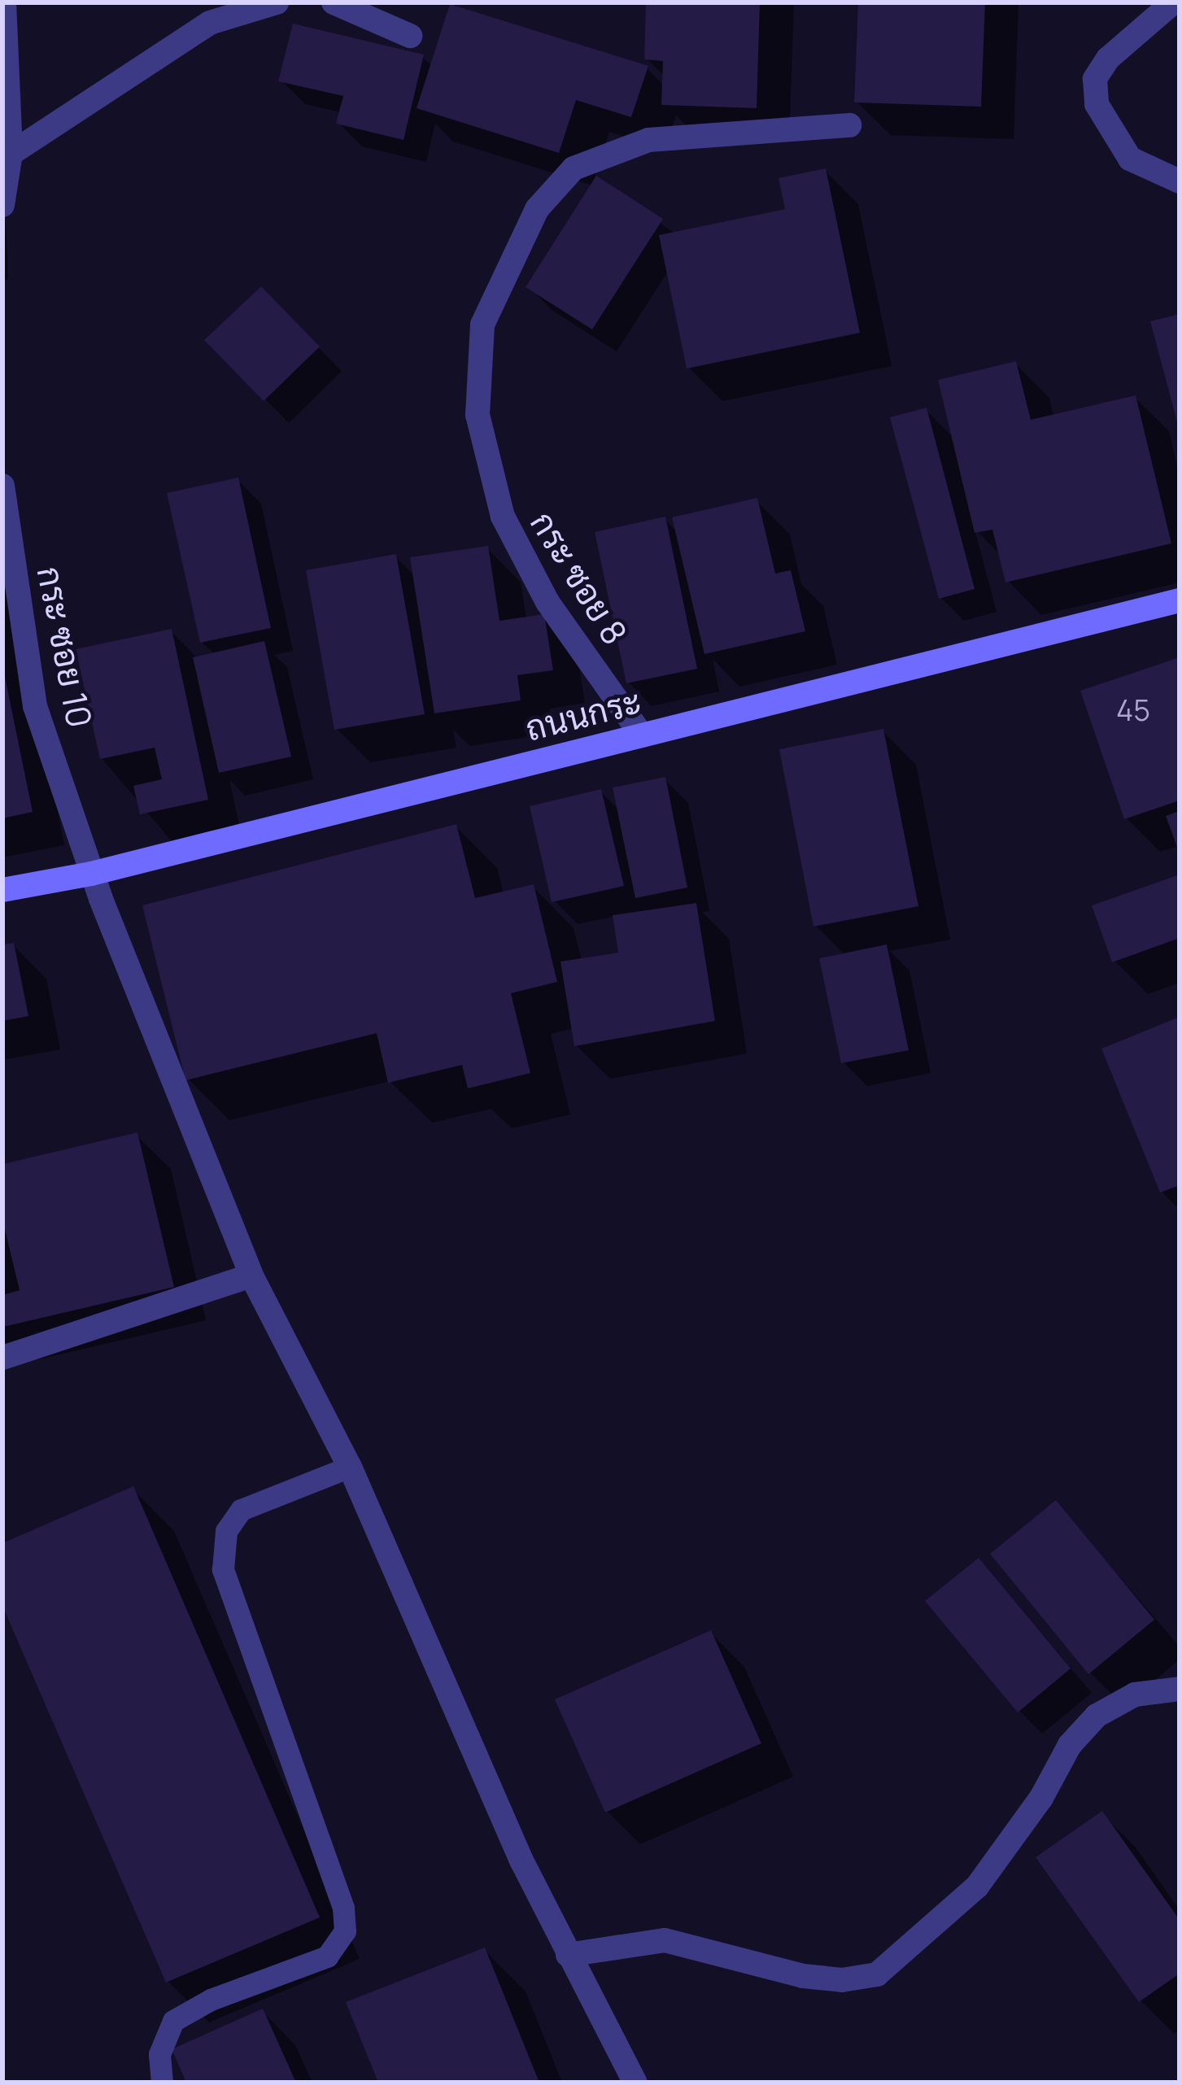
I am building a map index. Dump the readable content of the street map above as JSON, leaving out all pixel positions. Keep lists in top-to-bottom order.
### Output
{
  "streets": {
    "main road": ["ถนนกระ"],
    "street": ["กระ ซอย 8", "กระ ซอย 10"]
  },
  "crossings": [
    ["กระ ซอย 8", "ถนนกระ"],
    ["กระ ซอย 10", "ถนนกระ"]
  ],
  "house_numbers": ["45"]
}
